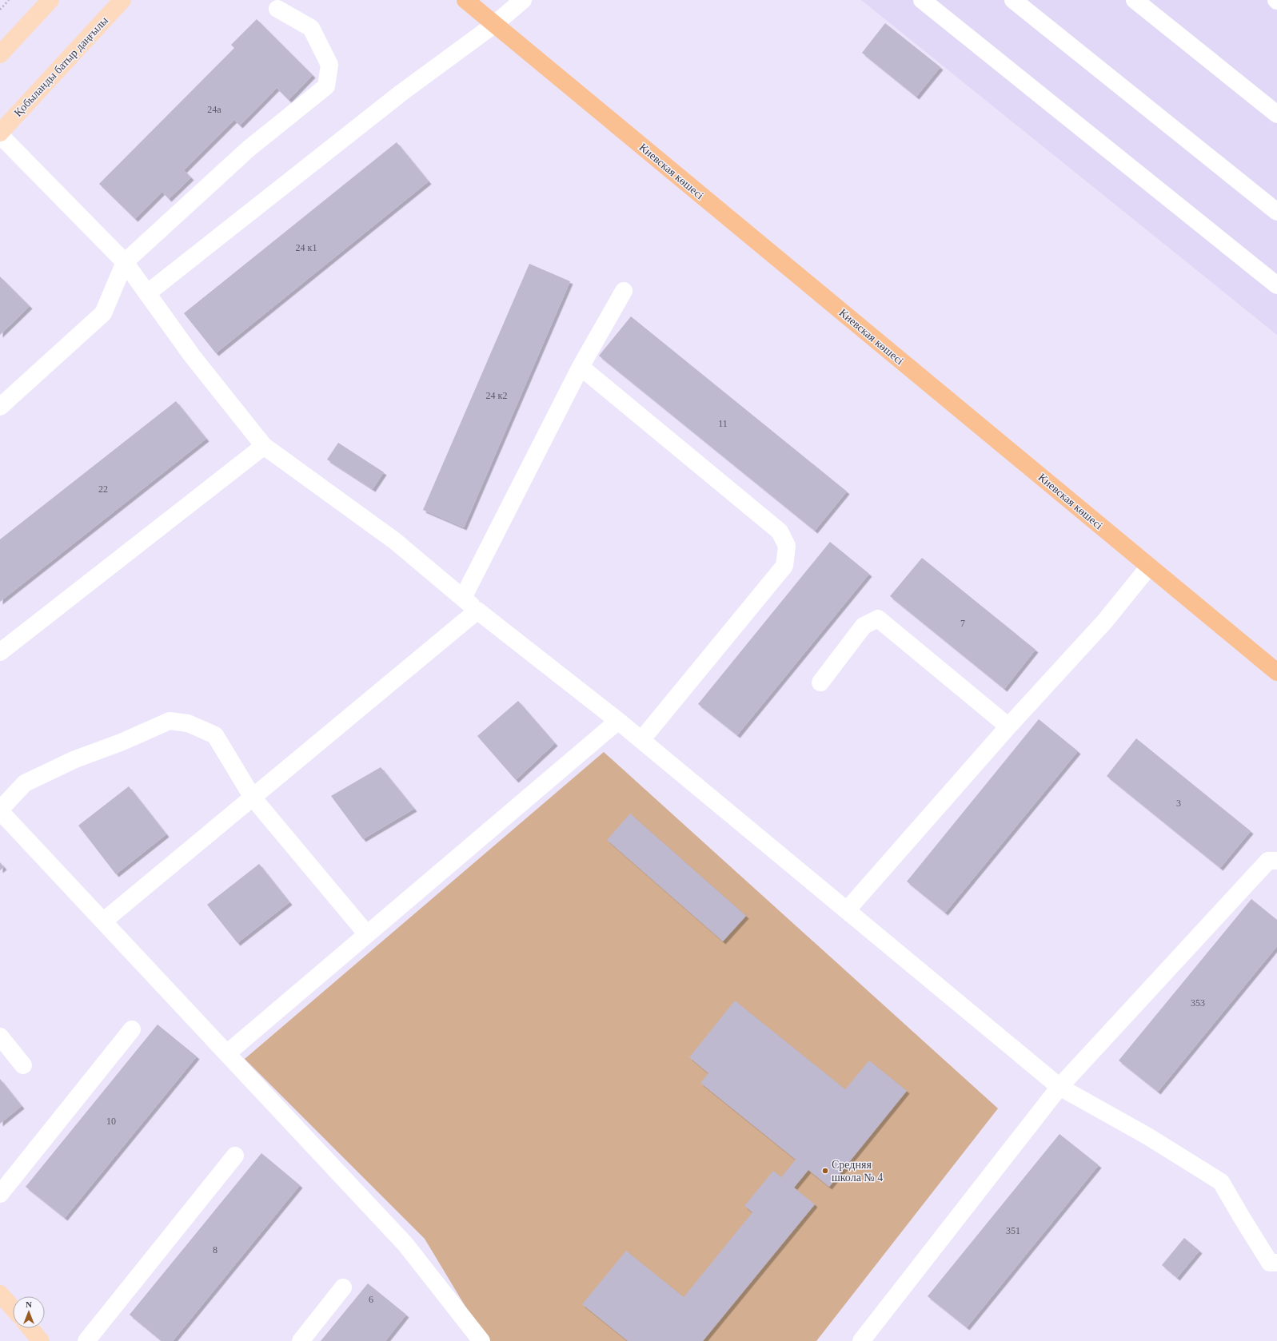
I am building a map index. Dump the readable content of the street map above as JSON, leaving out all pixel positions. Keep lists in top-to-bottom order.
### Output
{
  "streets": {
    "highway": ["Киевская көшесі"],
    "main road": ["Қобыланды батыр даңғылы"]
  },
  "places": ["Средняя школа № 4"],
  "house_numbers": [
    "24а",
    "24 к1",
    "24 к2",
    "11",
    "22",
    "7",
    "3",
    "353",
    "10",
    "351",
    "8",
    "6"
  ],
  "north": "top"
}
